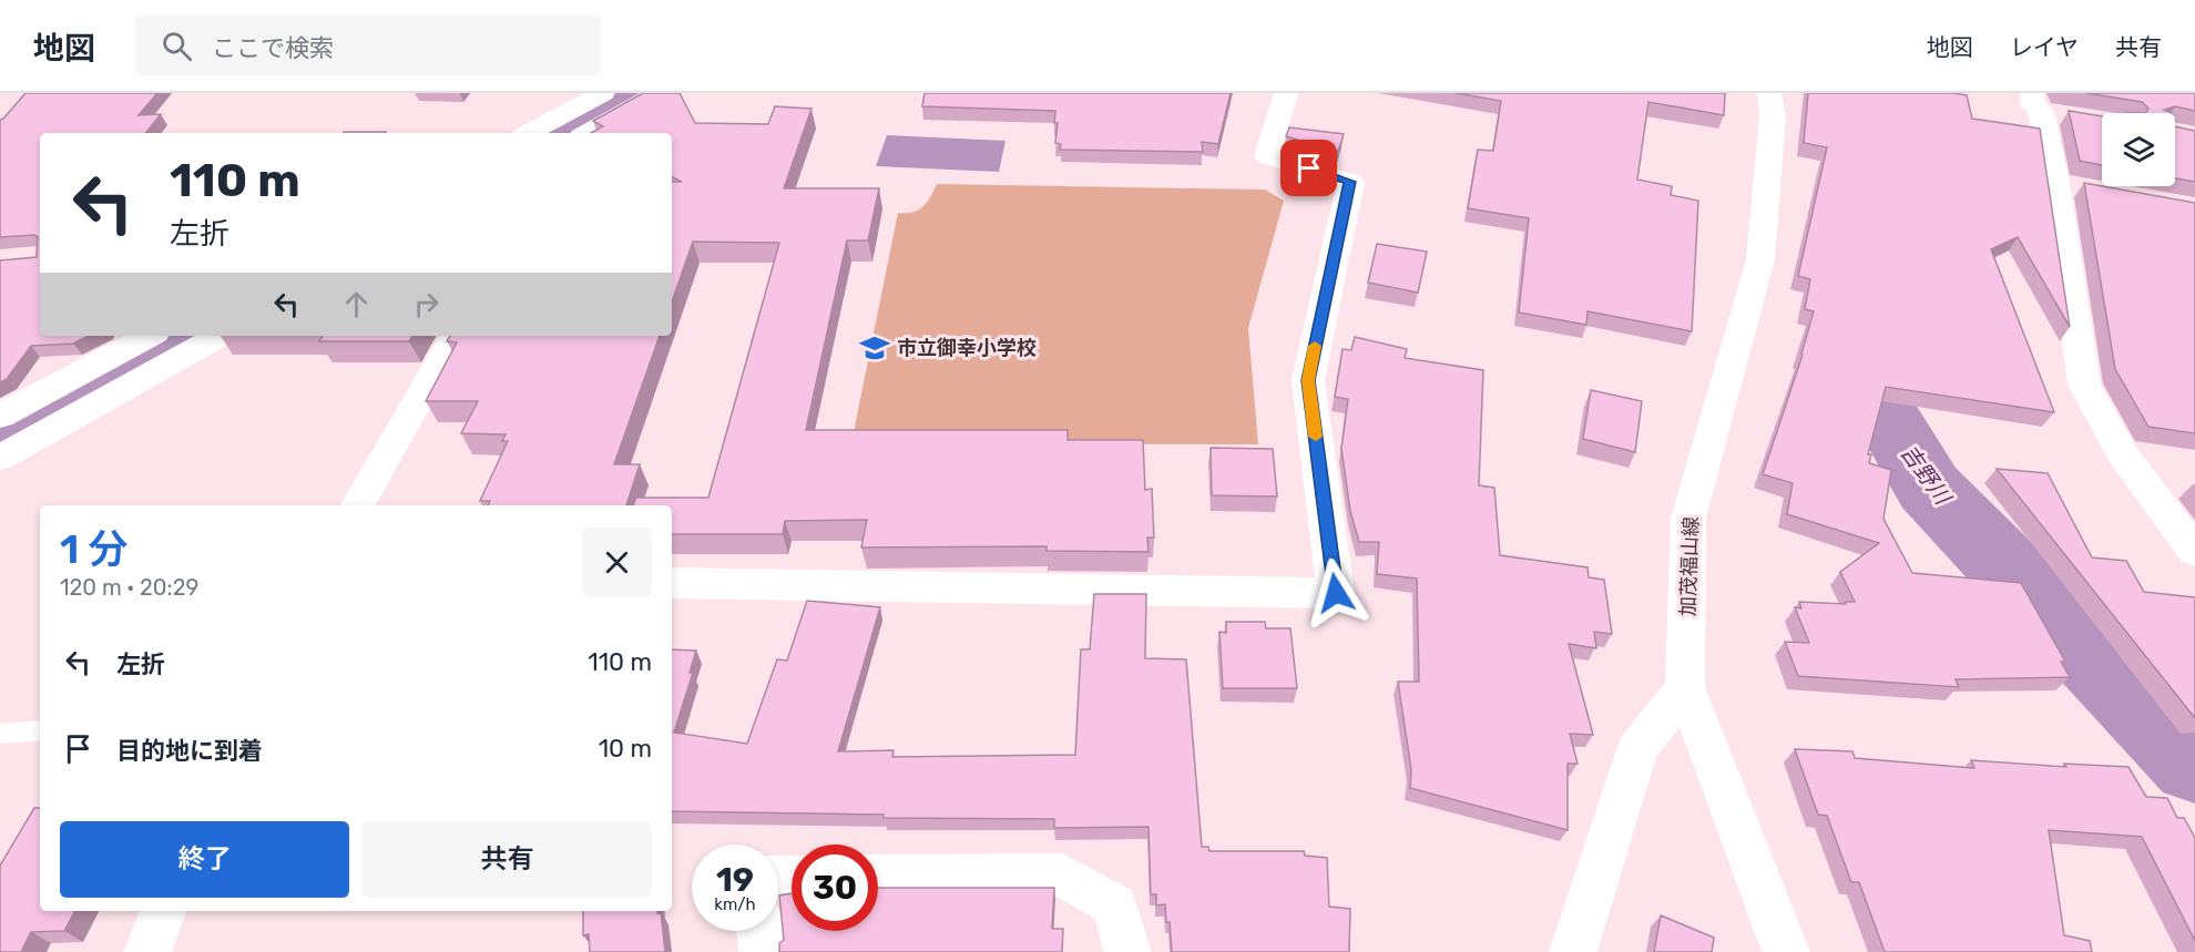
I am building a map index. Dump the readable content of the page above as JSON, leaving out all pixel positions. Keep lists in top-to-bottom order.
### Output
{
  "streets": {
    "street": ["加茂福山線"]
  },
  "water": ["吉野川"],
  "places": {
    "school or university": ["市立御幸小学校"]
  },
  "page": {
    "header": "地図",
    "search": "ここで検索",
    "nav": ["地図", "レイヤ", "共有"],
    "turn": ["110 m", "左折"],
    "heading": ["1 分", "120 m · 20:29"],
    "list": [
      {
        "name": "左折",
        "value": "110 m"
      },
      {
        "name": "目的地に到着",
        "value": "10 m"
      }
    ],
    "buttons": ["終了", "共有"],
    "speed": "19 km/h",
    "limit": "30"
  }
}
